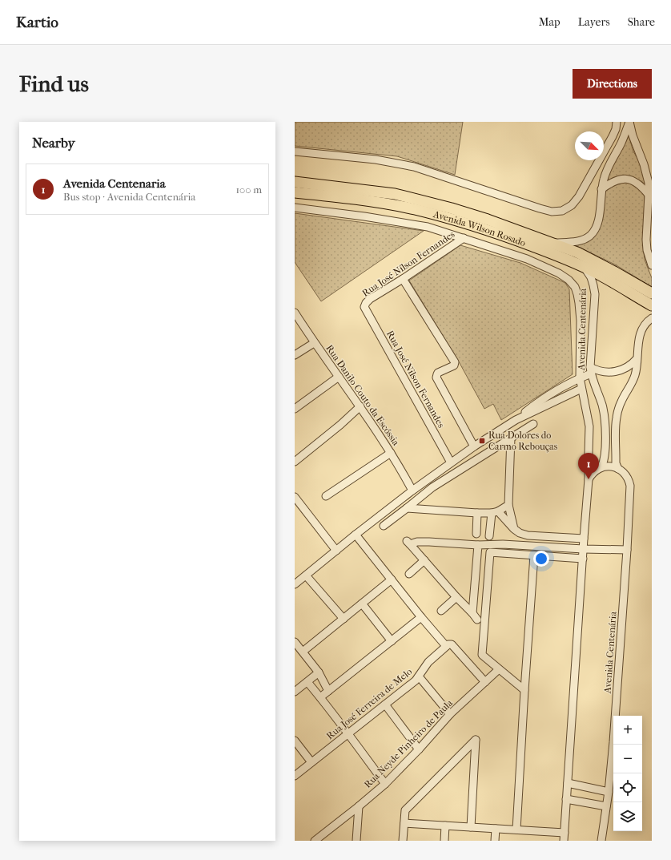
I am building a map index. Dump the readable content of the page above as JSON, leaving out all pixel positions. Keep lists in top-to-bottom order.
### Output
{
  "streets": {
    "highway": ["Avenida Wilson Rosado"],
    "street": [
      "Rua José Nílson Fernandes",
      "Avenida Centenária",
      "Rua José Nilson Fernandes",
      "Rua Danilo Couto da Escóssia",
      "Rua José Ferreira de Melo",
      "Rua Neyde Pinheiro de Paula"
    ]
  },
  "crossings": [
    ["Avenida Wilson Rosado", "Avenida Centenária"],
    ["Rua José Nílson Fernandes", "Avenida Centenária"],
    ["Rua José Nílson Fernandes", "Rua José Nilson Fernandes"]
  ],
  "places": {
    "transit": ["Rua Dolores do Carmo Rebouças"]
  },
  "north": "bottom right",
  "page": {
    "header": "Kartio",
    "nav": ["Map", "Layers", "Share"],
    "buttons": "Directions",
    "title": "Find us",
    "heading": "Nearby",
    "list": [
      {
        "mark": "1",
        "name": "Avenida Centenaria",
        "note": "Bus stop · Avenida Centenária",
        "value": "100 m"
      }
    ],
    "pins": "1",
    "map_buttons": ["+", "−"]
  }
}
